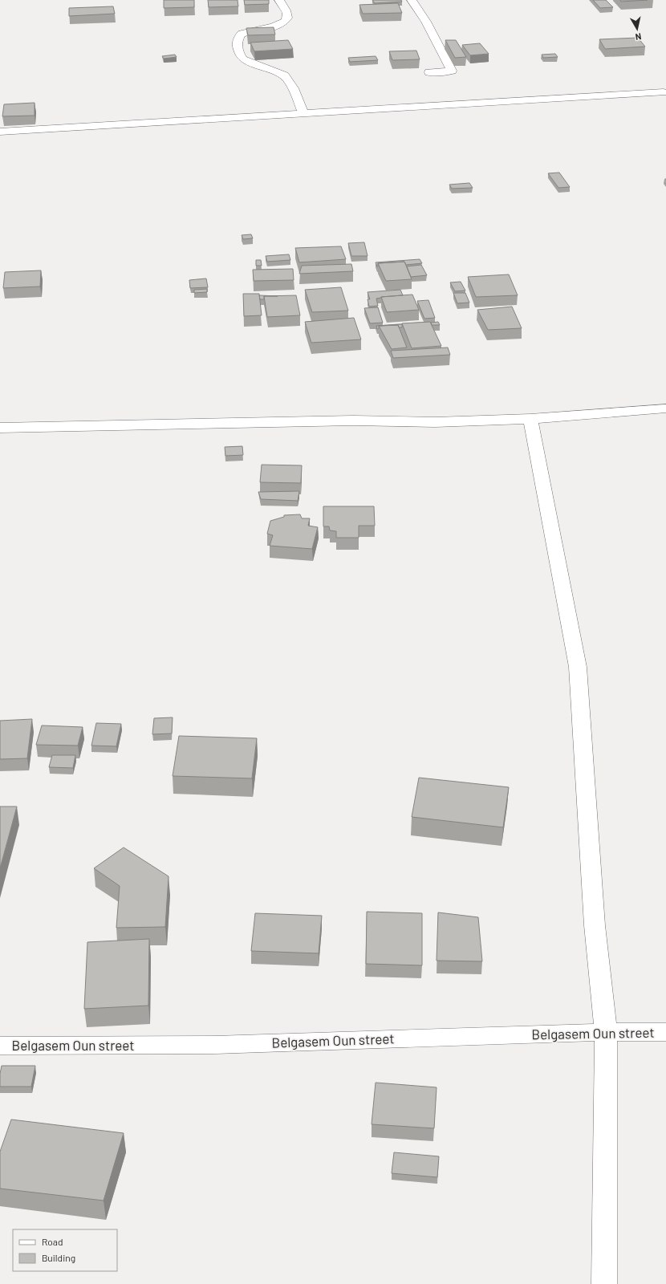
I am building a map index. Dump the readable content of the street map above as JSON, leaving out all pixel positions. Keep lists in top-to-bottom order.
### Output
{
  "streets": {
    "street": ["Belgasem Oun street"]
  },
  "legend": ["Road", "Building"],
  "north": "bottom"
}
